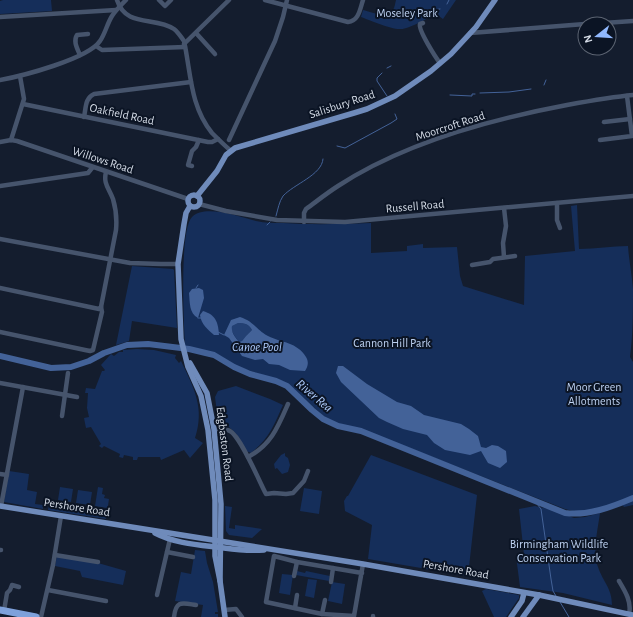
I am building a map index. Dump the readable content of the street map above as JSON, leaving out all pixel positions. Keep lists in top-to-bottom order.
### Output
{
  "streets": {
    "main road": ["Salisbury Road", "Edgbaston Road", "Pershore Road"],
    "street": [
      "Oakfield Road",
      "Moorcroft Road",
      "Willows Road",
      "Russell Road"
    ]
  },
  "crossings": [
    ["Moorcroft Road", "Russell Road"],
    ["Willows Road", "Russell Road"],
    ["Willows Road", "Edgbaston Road"],
    ["Russell Road", "Edgbaston Road"],
    ["Edgbaston Road", "Pershore Road"]
  ],
  "water": ["Canoe Pool", "River Rea"],
  "parks": [
    "Moseley Park",
    "Cannon Hill Park",
    "Moor Green Allotments",
    "Birmingham Wildlife Conservation Park"
  ],
  "north": "left"
}
